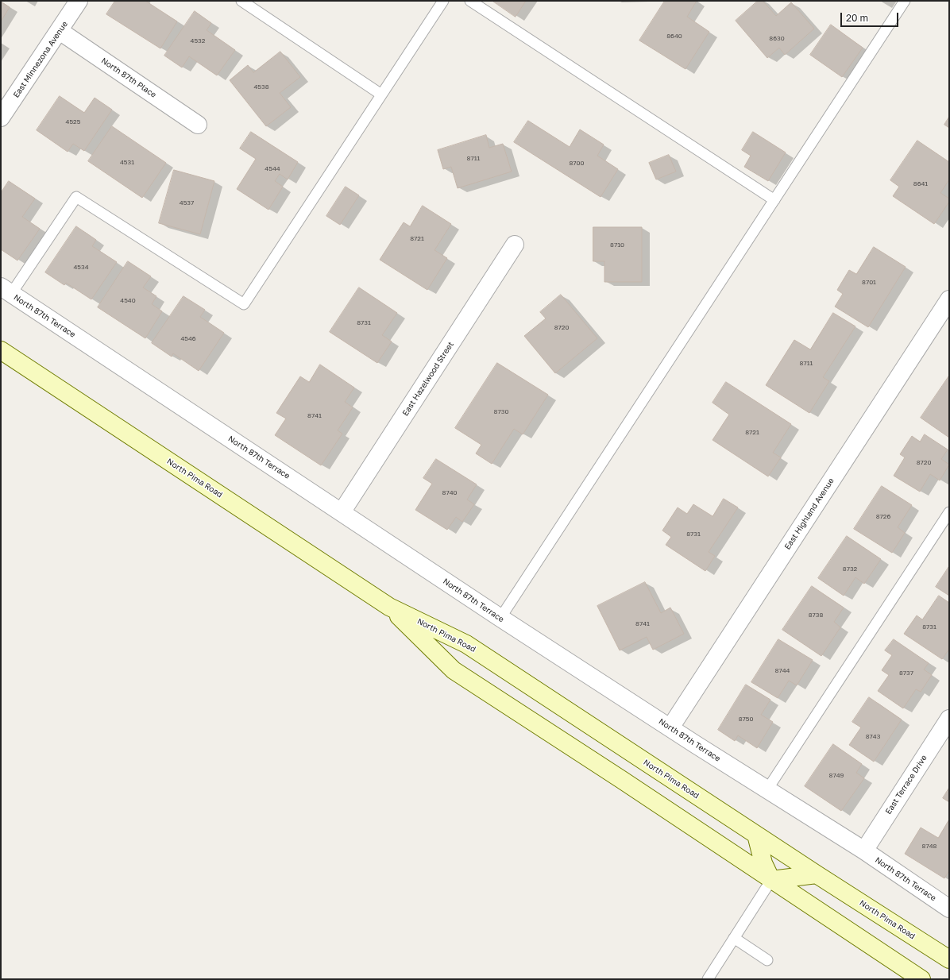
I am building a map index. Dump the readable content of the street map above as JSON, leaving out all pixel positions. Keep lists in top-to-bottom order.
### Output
{
  "streets": {
    "main road": ["North Pima Road"],
    "street": [
      "East Minnezona Avenue",
      "North 87th Place",
      "North 87th Terrace",
      "East Hazelwood Street",
      "East Highland Avenue",
      "East Terrace Drive"
    ]
  },
  "crossings": [
    ["East Minnezona Avenue", "North 87th Place"],
    ["North 87th Terrace", "East Hazelwood Street"],
    ["North 87th Terrace", "East Highland Avenue"],
    ["North 87th Terrace", "East Terrace Drive"]
  ],
  "house_numbers": [
    "8640",
    "8630",
    "4532",
    "4538",
    "4525",
    "8711",
    "4531",
    "8700",
    "4544",
    "8641",
    "4537",
    "8721",
    "8710",
    "4534",
    "8701",
    "4540",
    "8731",
    "8720",
    "4546",
    "8711",
    "8730",
    "8741",
    "8721",
    "8720",
    "8740",
    "8726",
    "8731",
    "8732",
    "8738",
    "8741",
    "8731",
    "8744",
    "8737",
    "8750",
    "8743",
    "8749",
    "8748"
  ],
  "scale_bar": "20 m"
}
